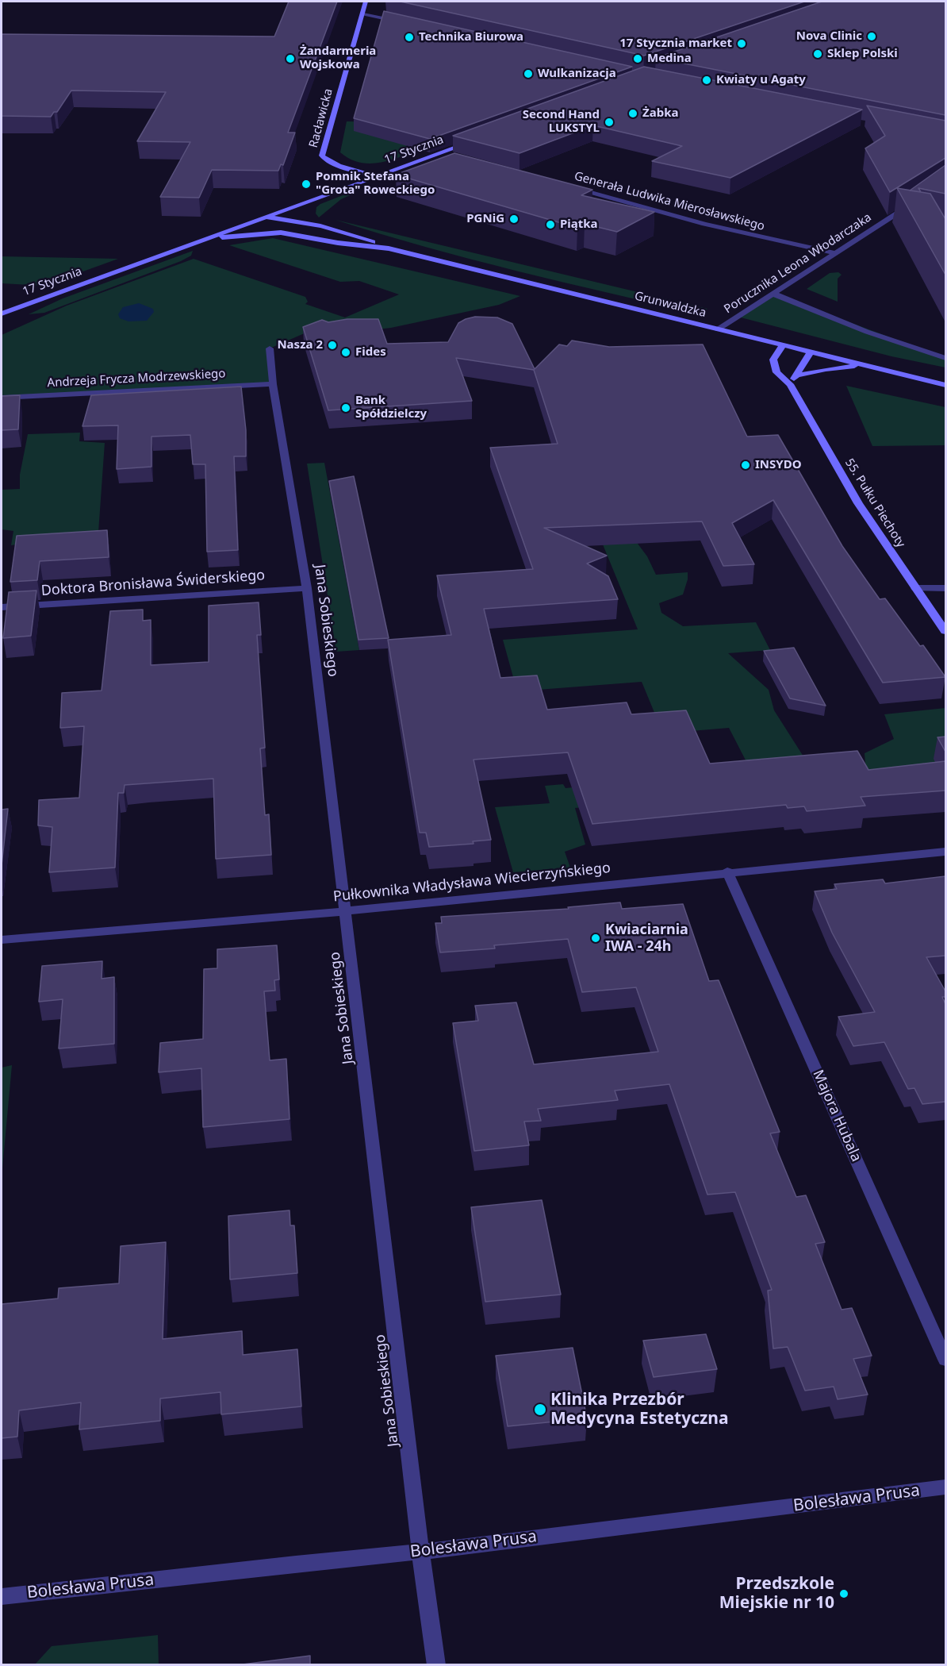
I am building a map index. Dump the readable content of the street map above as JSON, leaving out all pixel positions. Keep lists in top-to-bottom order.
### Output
{
  "streets": {
    "street": [
      "Racławicka",
      "17 Stycznia",
      "Generała Ludwika Mierosławskiego",
      "Porucznika Leona Włodarczaka",
      "Grunwaldzka",
      "Andrzeja Frycza Modrzewskiego",
      "55. Pułku Piechoty",
      "Doktora Bronisława Świderskiego",
      "Jana Sobieskiego",
      "Pułkownika Władysława Wiecierzyńskiego",
      "Majora Hubala",
      "Bolesława Prusa"
    ]
  },
  "crossings": [
    ["Racławicka", "17 Stycznia"],
    ["17 Stycznia", "Grunwaldzka"],
    ["Generała Ludwika Mierosławskiego", "Porucznika Leona Włodarczaka"],
    ["Porucznika Leona Włodarczaka", "Grunwaldzka"],
    ["Grunwaldzka", "55. Pułku Piechoty"],
    ["Andrzeja Frycza Modrzewskiego", "Jana Sobieskiego"],
    ["Doktora Bronisława Świderskiego", "Jana Sobieskiego"],
    ["Jana Sobieskiego", "Pułkownika Władysława Wiecierzyńskiego"],
    ["Jana Sobieskiego", "Bolesława Prusa"],
    ["Pułkownika Władysława Wiecierzyńskiego", "Majora Hubala"]
  ],
  "places": [
    "Nova Clinic",
    "Technika Biurowa",
    "17 Stycznia market",
    "Sklep Polski",
    "Żandarmeria Wojskowa",
    "Medina",
    "Wulkanizacja",
    "Kwiaty u Agaty",
    "Żabka",
    "Second Hand LUKSTYL",
    "Pomnik Stefana \"Grota\" Roweckiego",
    "PGNiG",
    "Piątka",
    "Nasza 2",
    "Fides",
    "Bank Spółdzielczy",
    "INSYDO",
    "Kwiaciarnia IWA - 24h",
    "Klinika Przezbór Medycyna Estetyczna",
    "Przedszkole Miejskie nr 10"
  ]
}
